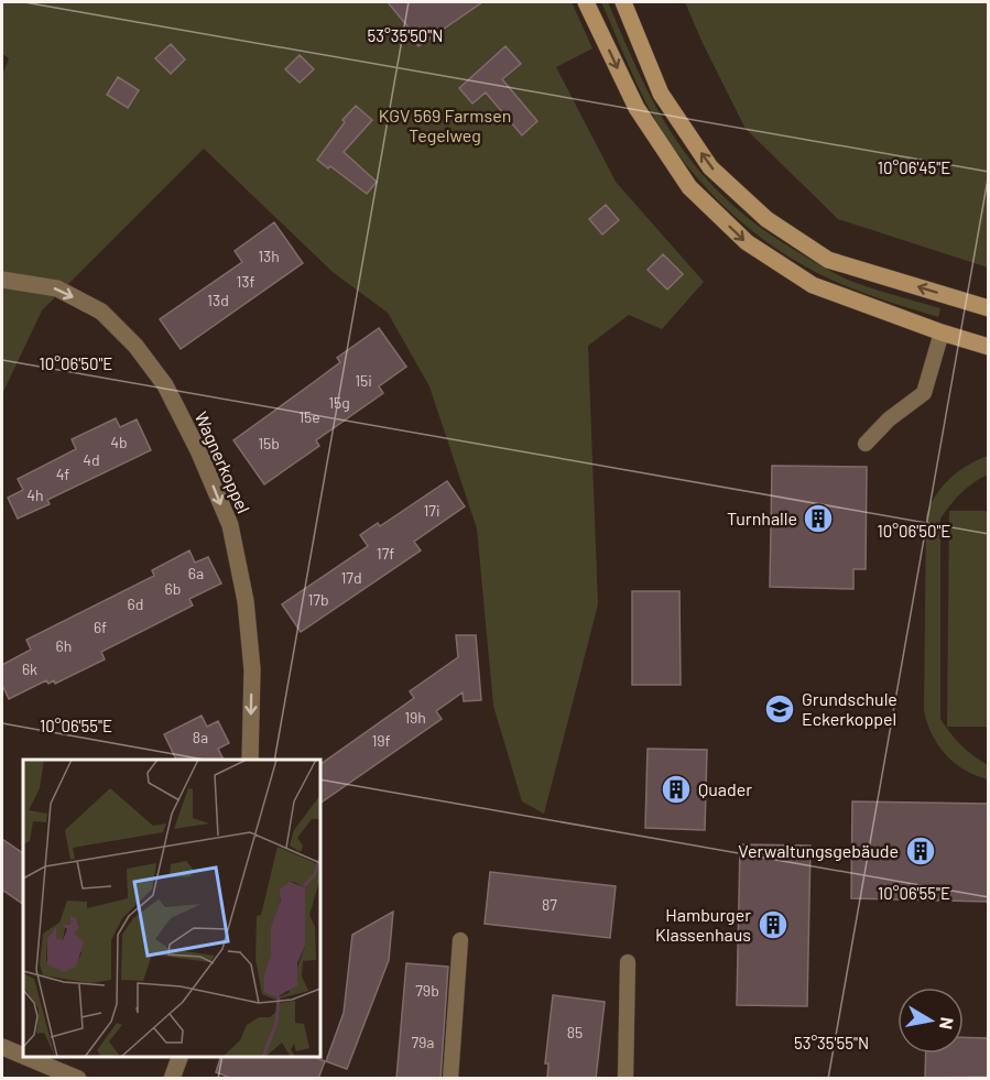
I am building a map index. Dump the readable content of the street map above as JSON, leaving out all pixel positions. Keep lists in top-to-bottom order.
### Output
{
  "streets": {
    "street": ["Wagnerkoppel"]
  },
  "one_way": ["Wagnerkoppel"],
  "parks": ["KGV 569 Farmsen Tegelweg"],
  "places": {
    "building": [
      "Turnhalle",
      "Quader",
      "Verwaltungsgebäude",
      "Hamburger Klassenhaus"
    ],
    "school or university": ["Grundschule Eckerkoppel"]
  },
  "house_numbers": [
    "13h",
    "13f",
    "13d",
    "15i",
    "15g",
    "15e",
    "4b",
    "15b",
    "4d",
    "4f",
    "4h",
    "17i",
    "17f",
    "6a",
    "17d",
    "6b",
    "17b",
    "6d",
    "6f",
    "6h",
    "6k",
    "19h",
    "8a",
    "19f",
    "87",
    "79b",
    "85",
    "79a"
  ],
  "north": "right",
  "coordinates": [
    "53°35'50\"N",
    "10°06'45\"E",
    "10°06'50\"E",
    "10°06'55\"E",
    "53°35'55\"N"
  ]
}
